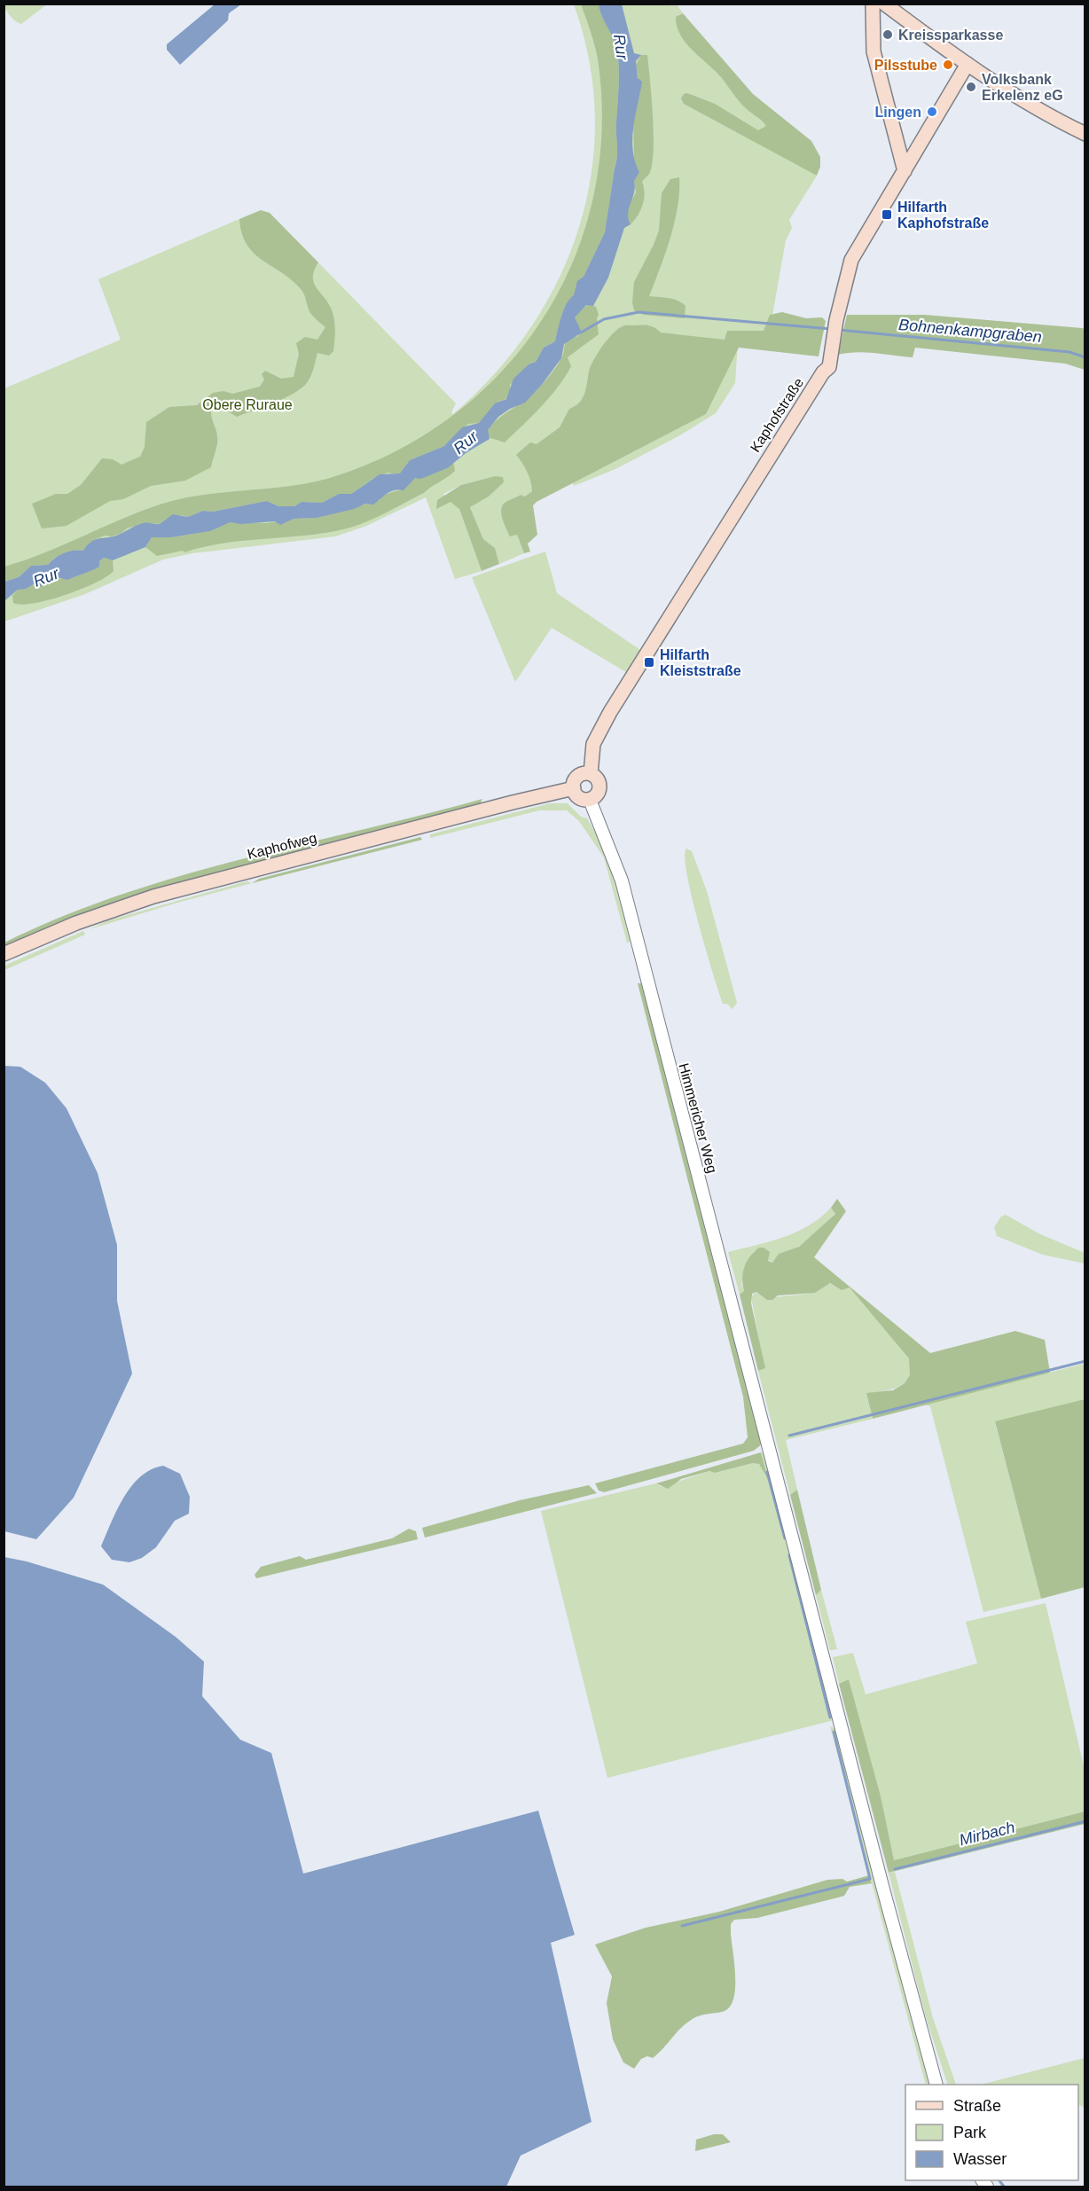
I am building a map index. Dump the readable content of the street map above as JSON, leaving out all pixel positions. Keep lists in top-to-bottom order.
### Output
{
  "streets": {
    "main road": ["Kaphofstraße", "Kaphofweg"],
    "street": ["Himmericher Weg"]
  },
  "crossings": [
    ["Kaphofstraße", "Kaphofweg"],
    ["Kaphofstraße", "Himmericher Weg"],
    ["Kaphofweg", "Himmericher Weg"]
  ],
  "water": ["Rur", "Bohnenkampgraben", "Mirbach"],
  "parks": ["Obere Ruraue"],
  "places": {
    "other": [
      "Kreissparkasse",
      "Pilsstube",
      "Volksbank Erkelenz eG",
      "Lingen"
    ],
    "transit": ["Hilfarth Kaphofstraße", "Hilfarth Kleiststraße"]
  },
  "legend": ["Straße", "Park", "Wasser"]
}
